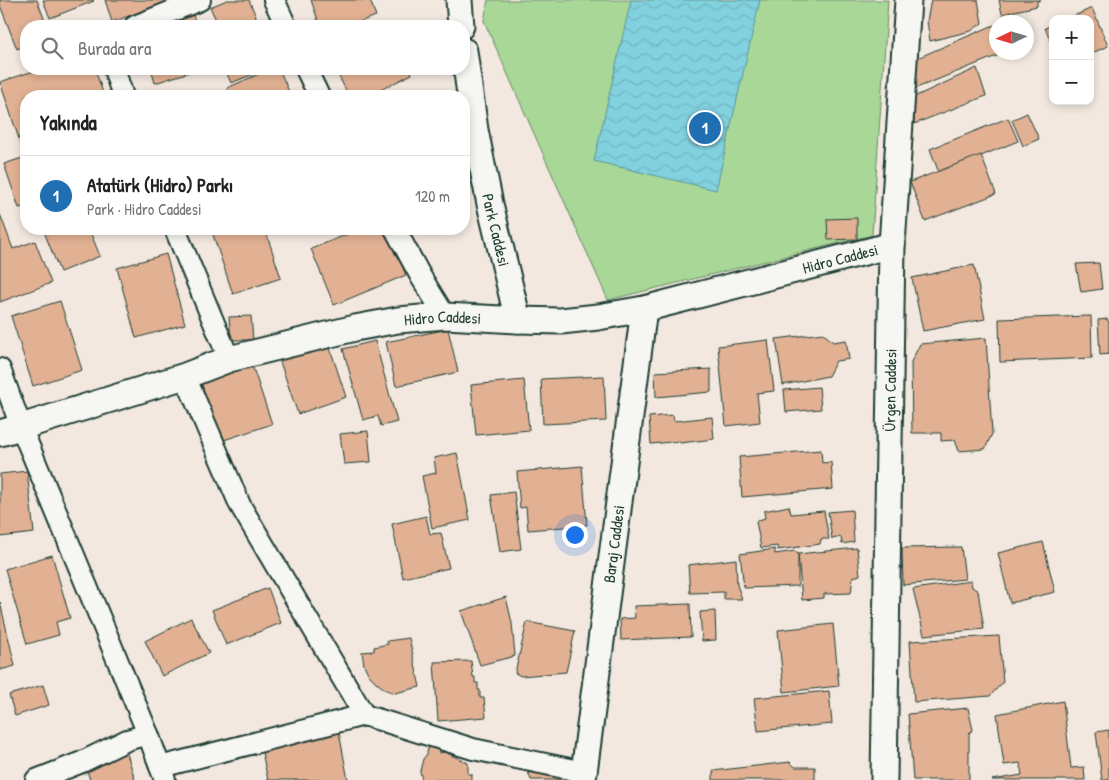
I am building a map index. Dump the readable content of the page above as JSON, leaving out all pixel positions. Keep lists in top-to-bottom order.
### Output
{
  "streets": {
    "street": [
      "Park Caddesi",
      "Hidro Caddesi",
      "Ürgen Caddesi",
      "Baraj Caddesi"
    ]
  },
  "crossings": [
    ["Park Caddesi", "Hidro Caddesi"],
    ["Hidro Caddesi", "Ürgen Caddesi"],
    ["Hidro Caddesi", "Baraj Caddesi"]
  ],
  "north": "left",
  "page": {
    "map_buttons": ["+", "−"],
    "search": "Burada ara",
    "heading": "Yakında",
    "pins": "1",
    "list": [
      {
        "mark": "1",
        "name": "Atatürk (Hidro) Parkı",
        "note": "Park · Hidro Caddesi",
        "value": "120 m"
      }
    ]
  }
}
